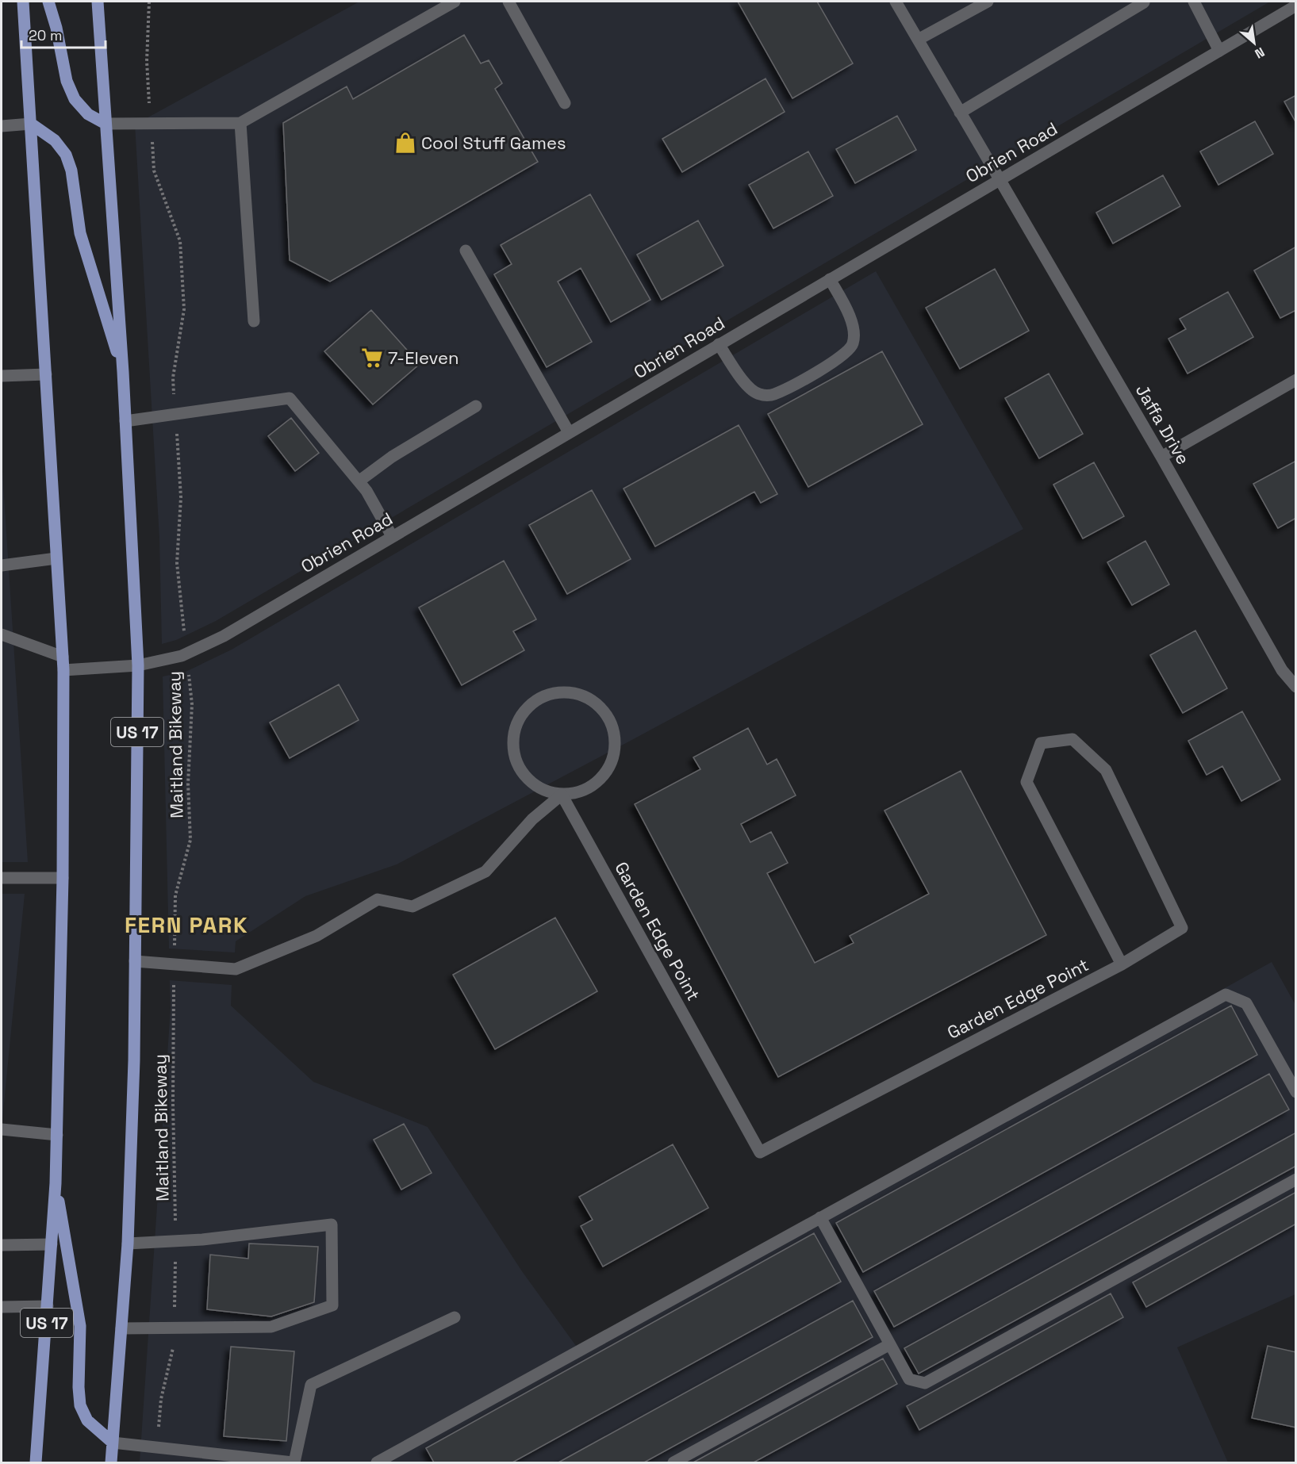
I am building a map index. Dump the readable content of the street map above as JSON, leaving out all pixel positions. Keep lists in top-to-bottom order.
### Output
{
  "streets": {
    "main road": ["US 17"],
    "street": ["Obrien Road", "Jaffa Drive", "Garden Edge Point"],
    "path": ["Maitland Bikeway"]
  },
  "crossings": [
    ["Obrien Road", "Jaffa Drive"],
    ["Obrien Road", "US 17"],
    ["Obrien Road", "Maitland Bikeway"]
  ],
  "districts": ["FERN PARK"],
  "places": {
    "shop": ["Cool Stuff Games"],
    "supermarket": ["7-Eleven"]
  },
  "scale_bar": "20 m",
  "north": "bottom right"
}
